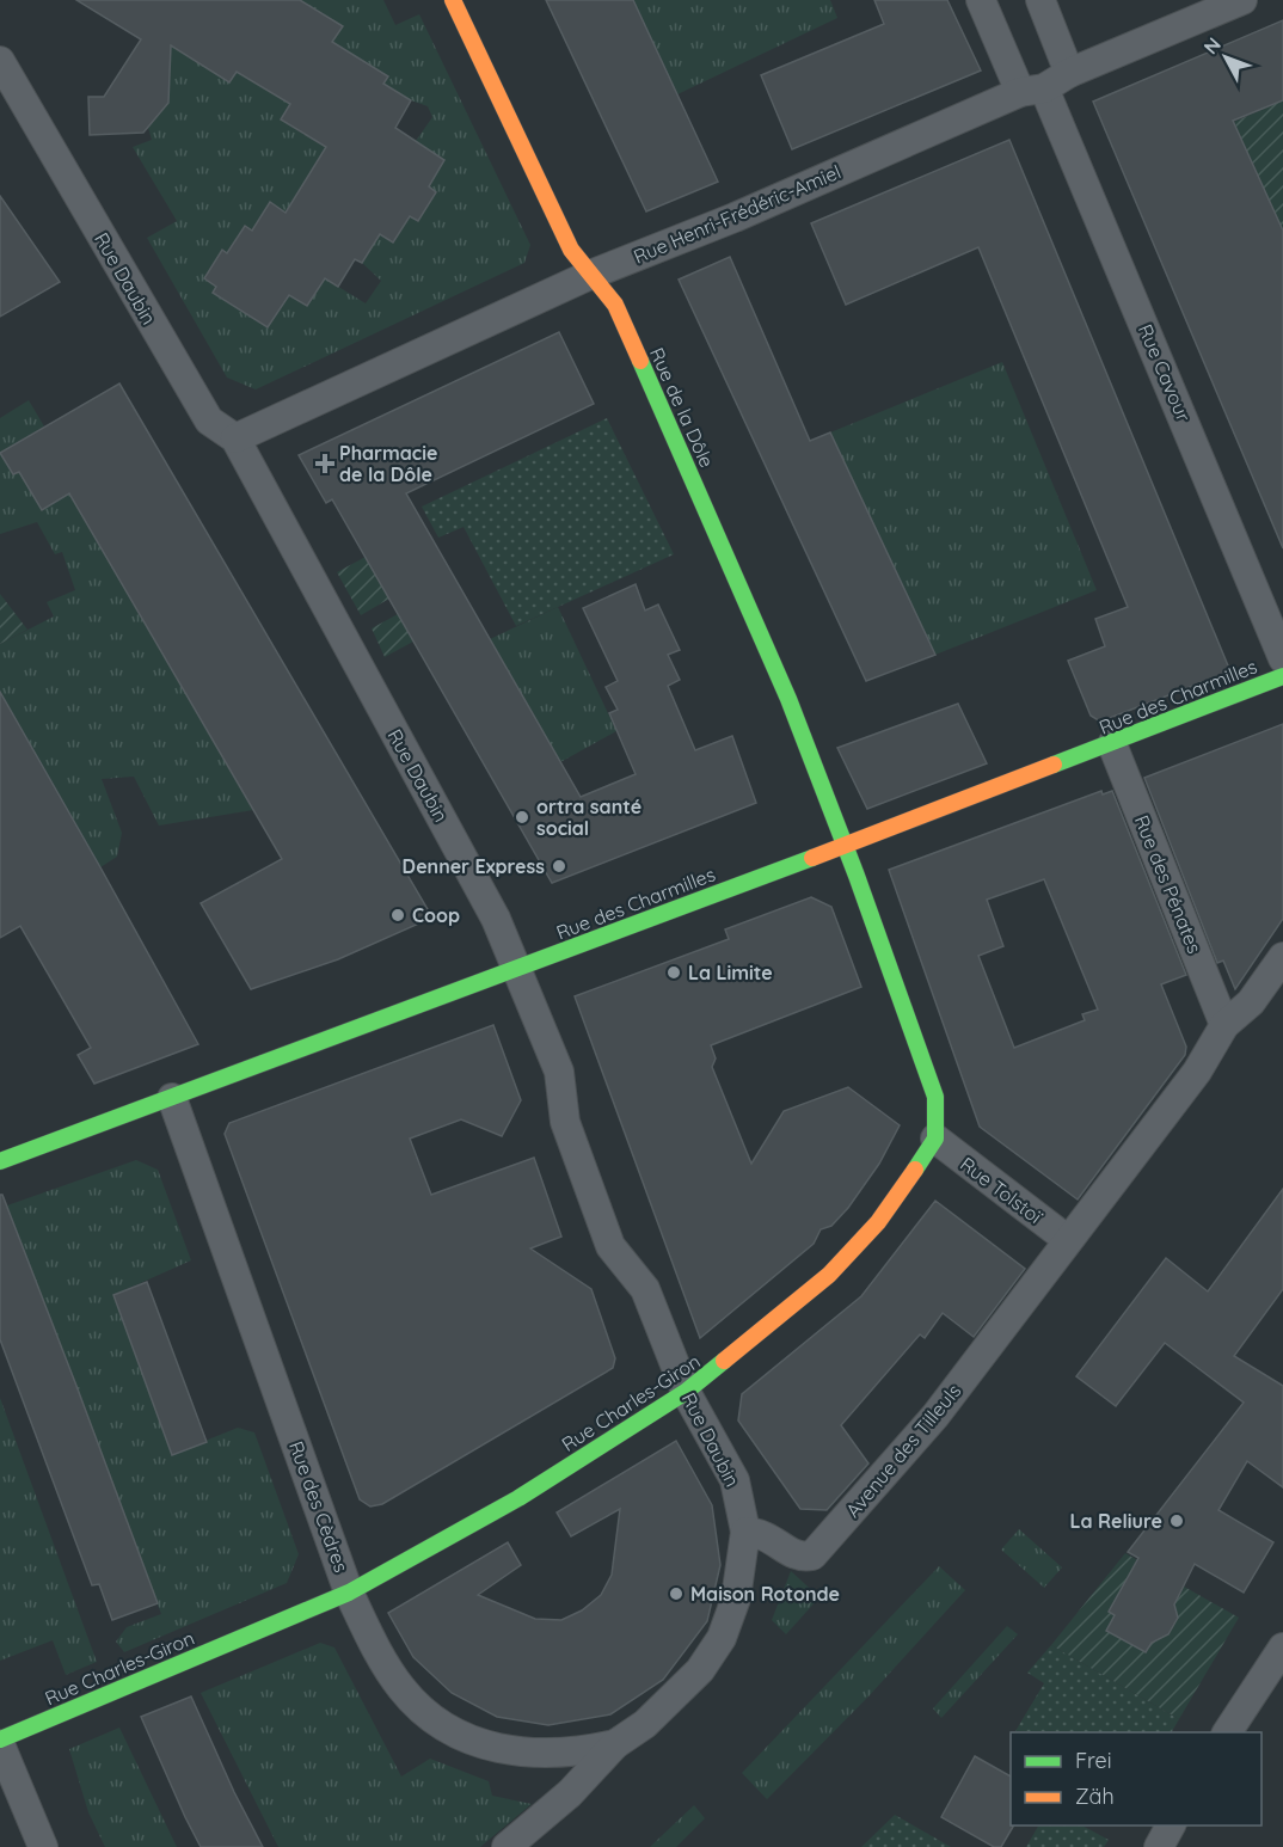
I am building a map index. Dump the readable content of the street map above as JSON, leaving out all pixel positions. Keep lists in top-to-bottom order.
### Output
{
  "streets": {
    "street": [
      "Rue Henri-Frédéric-Amiel",
      "Rue Daubin",
      "Rue Cavour",
      "Rue de la Dôle",
      "Rue des Charmilles",
      "Rue des Pénates",
      "Rue Tolstoï",
      "Rue Charles-Giron",
      "Avenue des Tilleuls",
      "Rue des Cèdres"
    ]
  },
  "crossings": [
    ["Rue Henri-Frédéric-Amiel", "Rue Daubin"],
    ["Rue Henri-Frédéric-Amiel", "Rue Cavour"],
    ["Rue Henri-Frédéric-Amiel", "Rue de la Dôle"],
    ["Rue Daubin", "Rue des Charmilles"],
    ["Rue Daubin", "Rue Charles-Giron"],
    ["Rue Daubin", "Avenue des Tilleuls"],
    ["Rue de la Dôle", "Rue des Charmilles"],
    ["Rue des Charmilles", "Rue des Pénates"],
    ["Rue des Charmilles", "Rue des Cèdres"],
    ["Rue des Pénates", "Avenue des Tilleuls"],
    ["Rue Tolstoï", "Rue Charles-Giron"],
    ["Rue Tolstoï", "Avenue des Tilleuls"],
    ["Rue Charles-Giron", "Rue des Cèdres"]
  ],
  "places": {
    "health": ["Pharmacie de la Dôle"],
    "other": [
      "ortra santé social",
      "Denner Express",
      "Coop",
      "La Limite",
      "La Reliure",
      "Maison Rotonde"
    ]
  },
  "legend": ["Frei", "Zäh"],
  "north": "top left"
}
